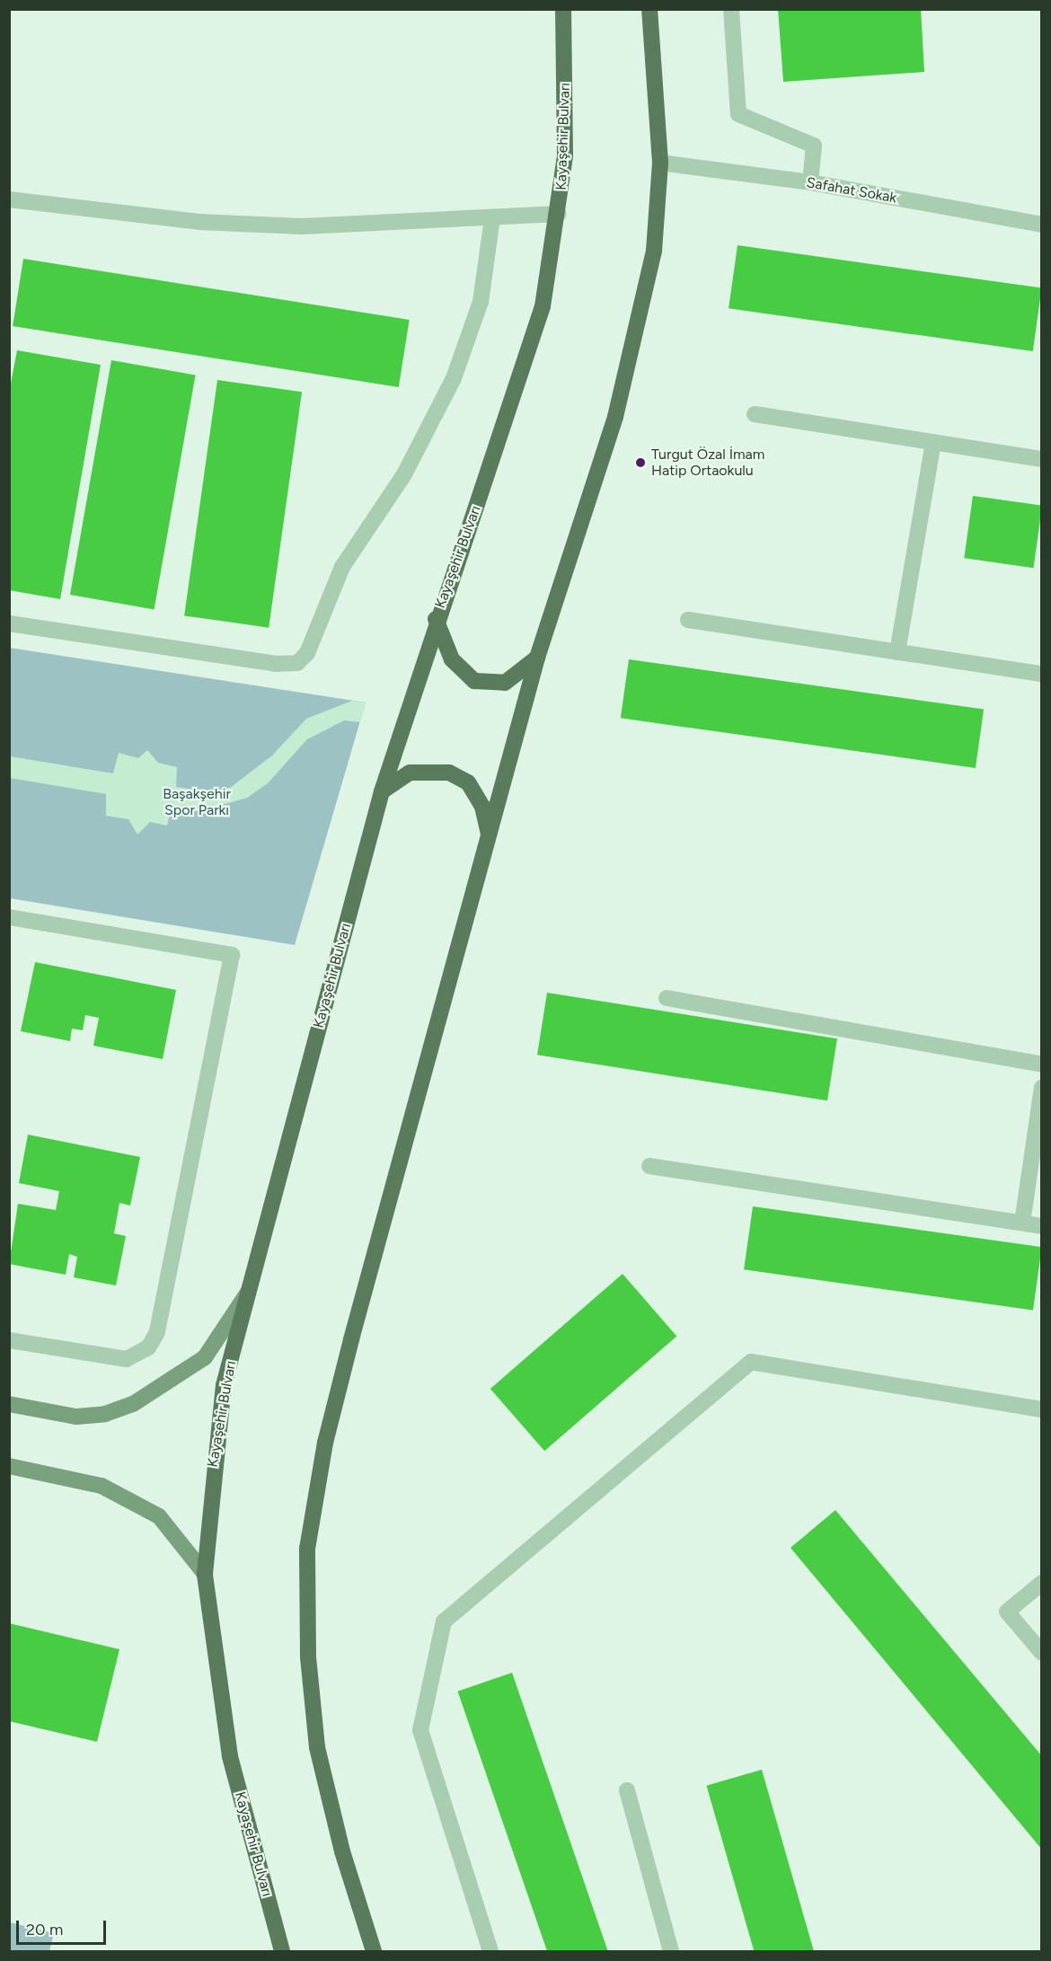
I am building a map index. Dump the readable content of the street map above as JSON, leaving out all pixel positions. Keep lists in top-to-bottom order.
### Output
{
  "streets": {
    "main road": ["Kayaşehir Bulvarı"],
    "street": ["Safahat Sokak"]
  },
  "parks": ["Başakşehir Spor Parkı"],
  "places": ["Turgut Özal İmam Hatip Ortaokulu"],
  "scale_bar": "20 m"
}
